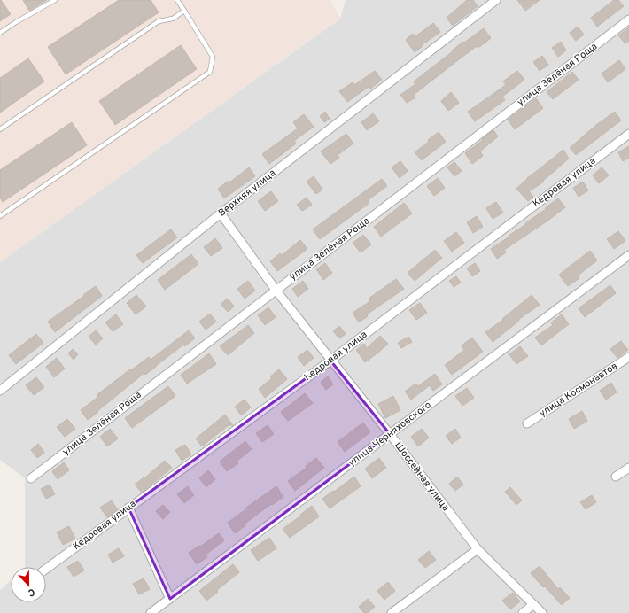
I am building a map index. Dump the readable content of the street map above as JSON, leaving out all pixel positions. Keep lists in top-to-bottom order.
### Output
{
  "streets": {
    "street": [
      "улица Зелёная Роща",
      "Кедровая улица",
      "Верхняя улица",
      "улица Космонавтов",
      "улица Черняховского",
      "Шоссейная улица"
    ]
  },
  "crossings": [
    ["улица Зелёная Роща", "Шоссейная улица"],
    ["Кедровая улица", "Шоссейная улица"],
    ["Верхняя улица", "Шоссейная улица"],
    ["улица Черняховского", "Шоссейная улица"]
  ],
  "north": "bottom"
}
